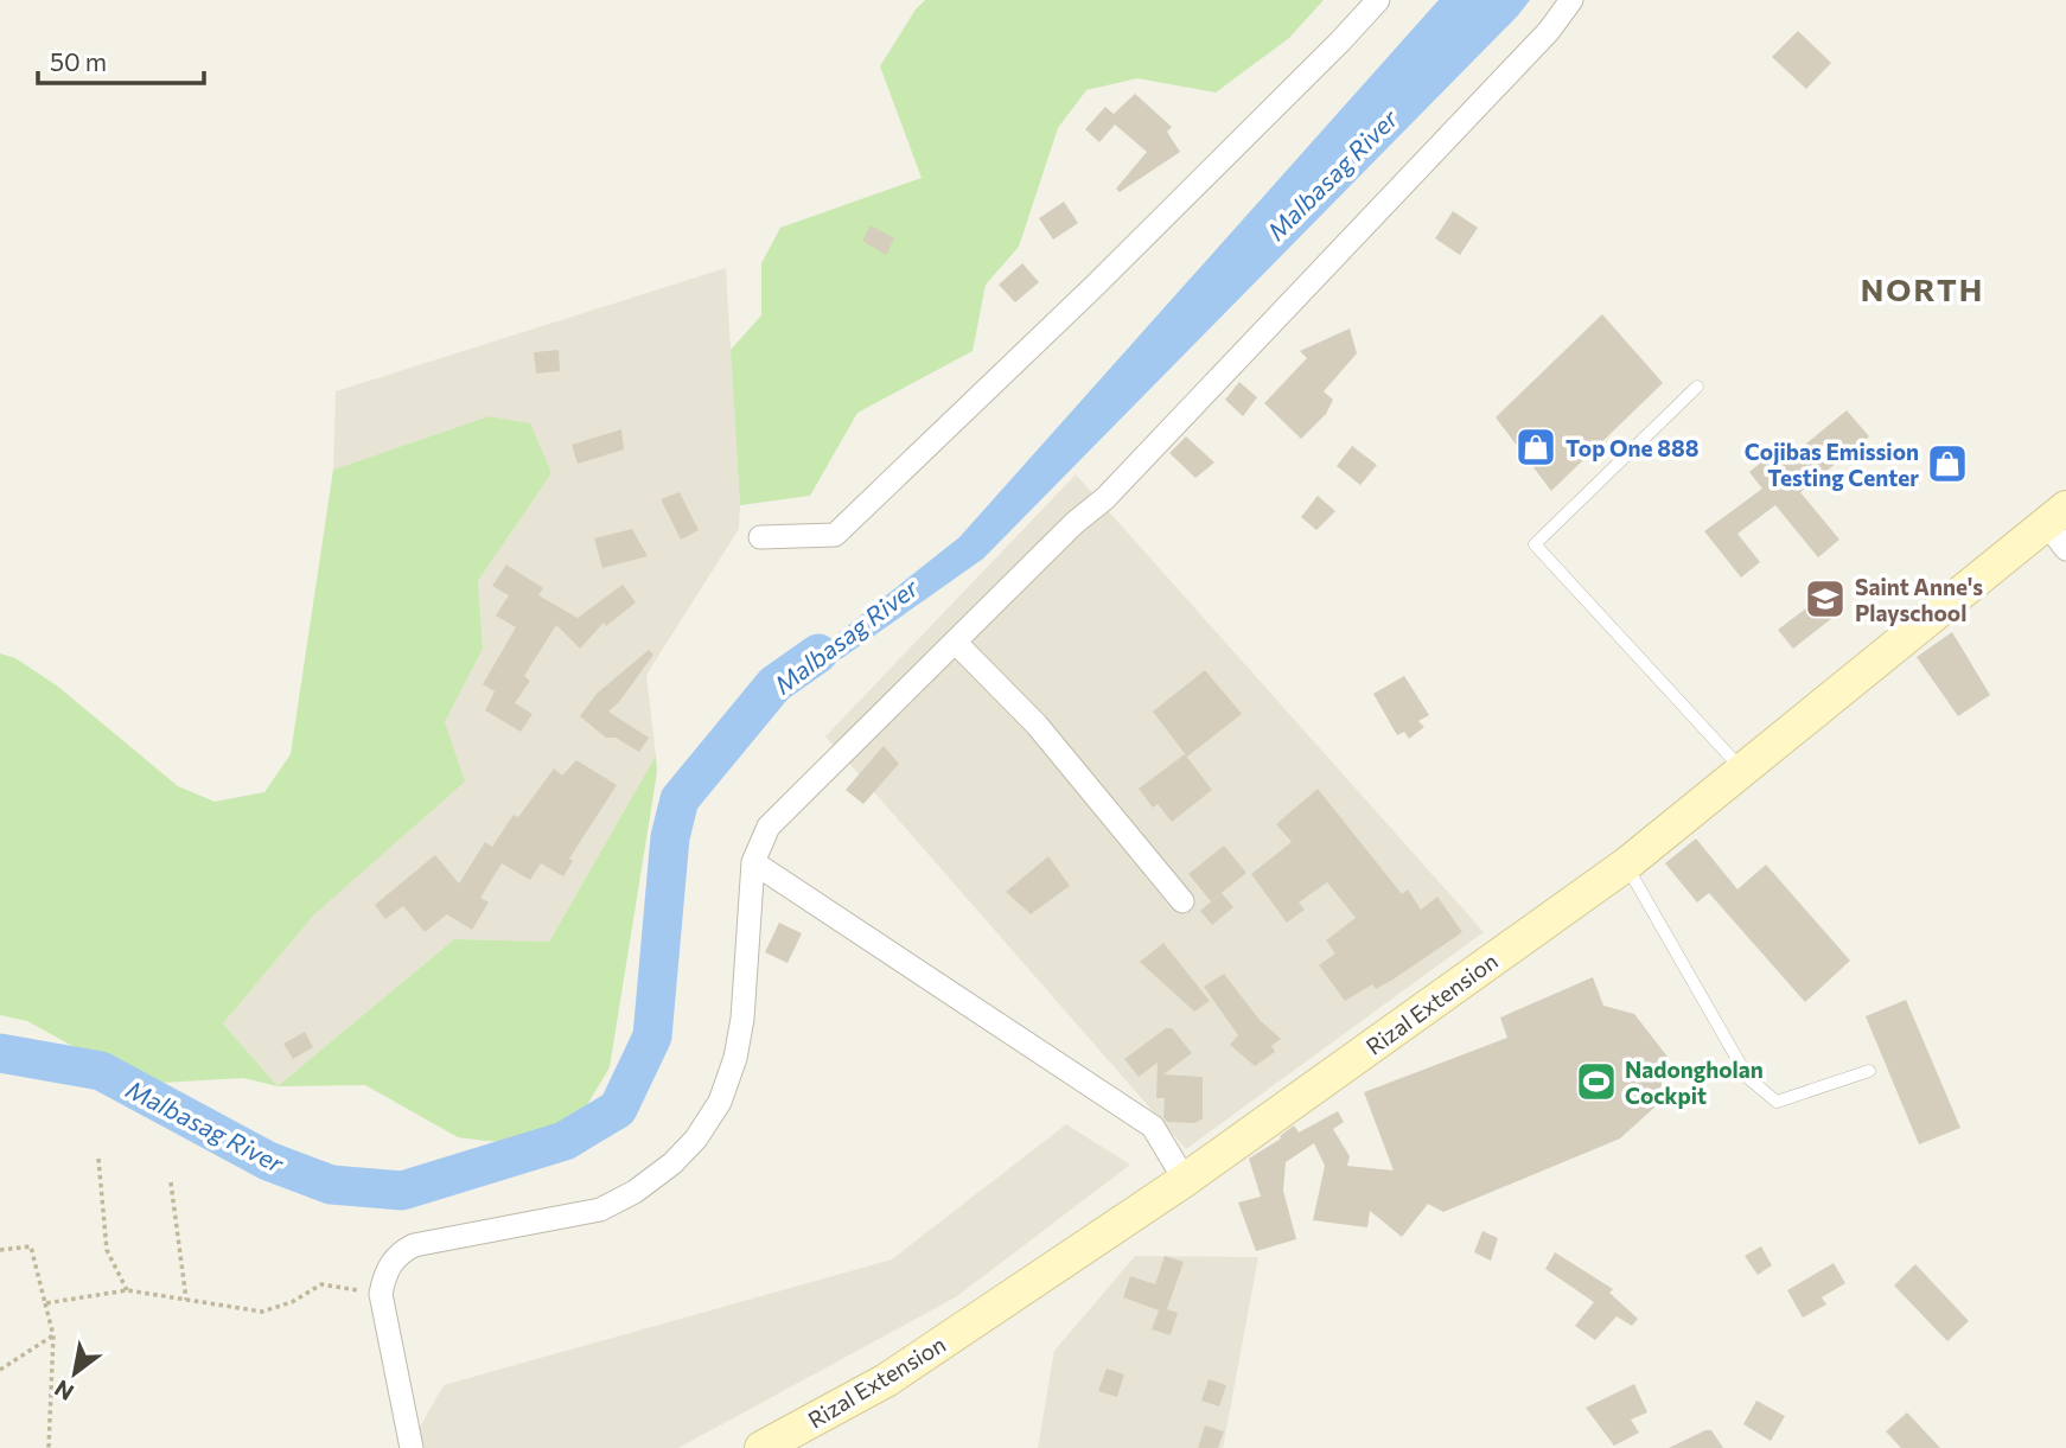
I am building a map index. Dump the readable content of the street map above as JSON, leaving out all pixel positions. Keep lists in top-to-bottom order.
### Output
{
  "streets": {
    "street": ["Rizal Extension"]
  },
  "districts": ["NORTH"],
  "water": ["Malbasag River"],
  "places": {
    "shop": ["Top One 888", "Cojibas Emission Testing Center"],
    "school or university": ["Saint Anne's Playschool"],
    "sports": ["Nadongholan Cockpit"]
  },
  "scale_bar": "50 m",
  "north": "bottom left"
}
